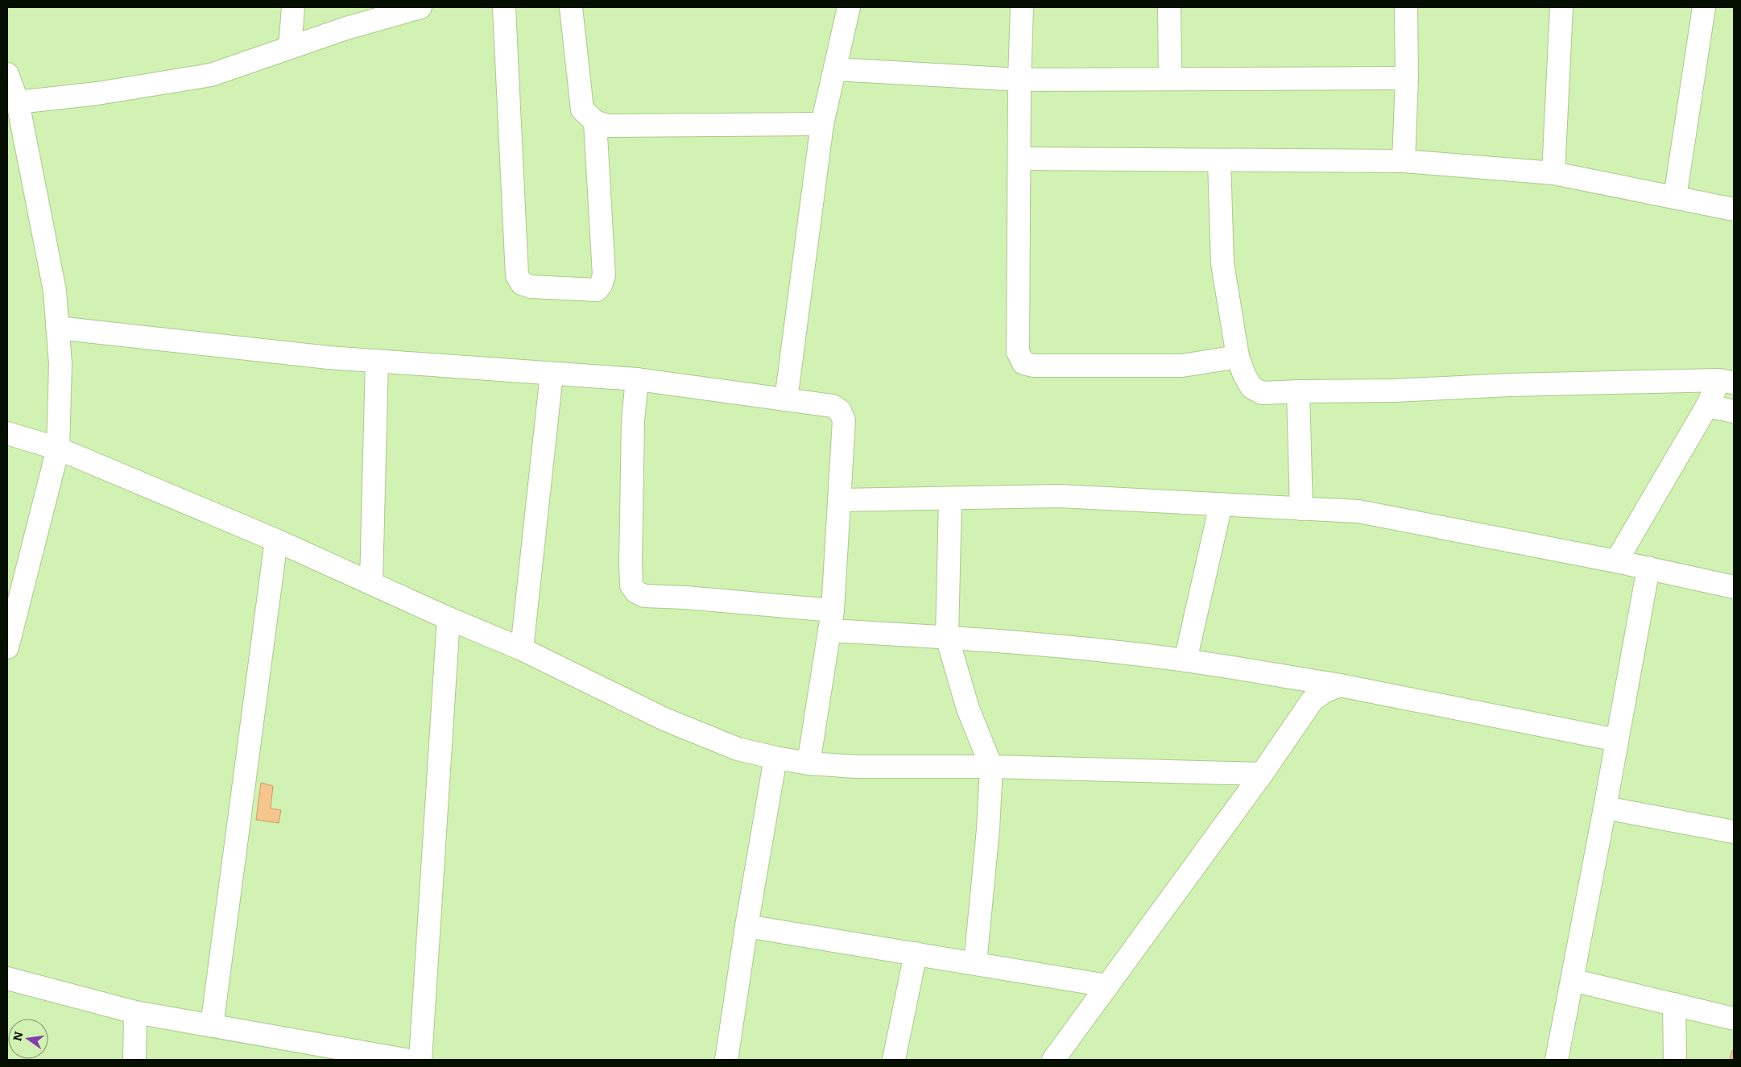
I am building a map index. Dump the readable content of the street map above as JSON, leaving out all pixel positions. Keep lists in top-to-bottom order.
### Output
{
  "north": "left"
}
